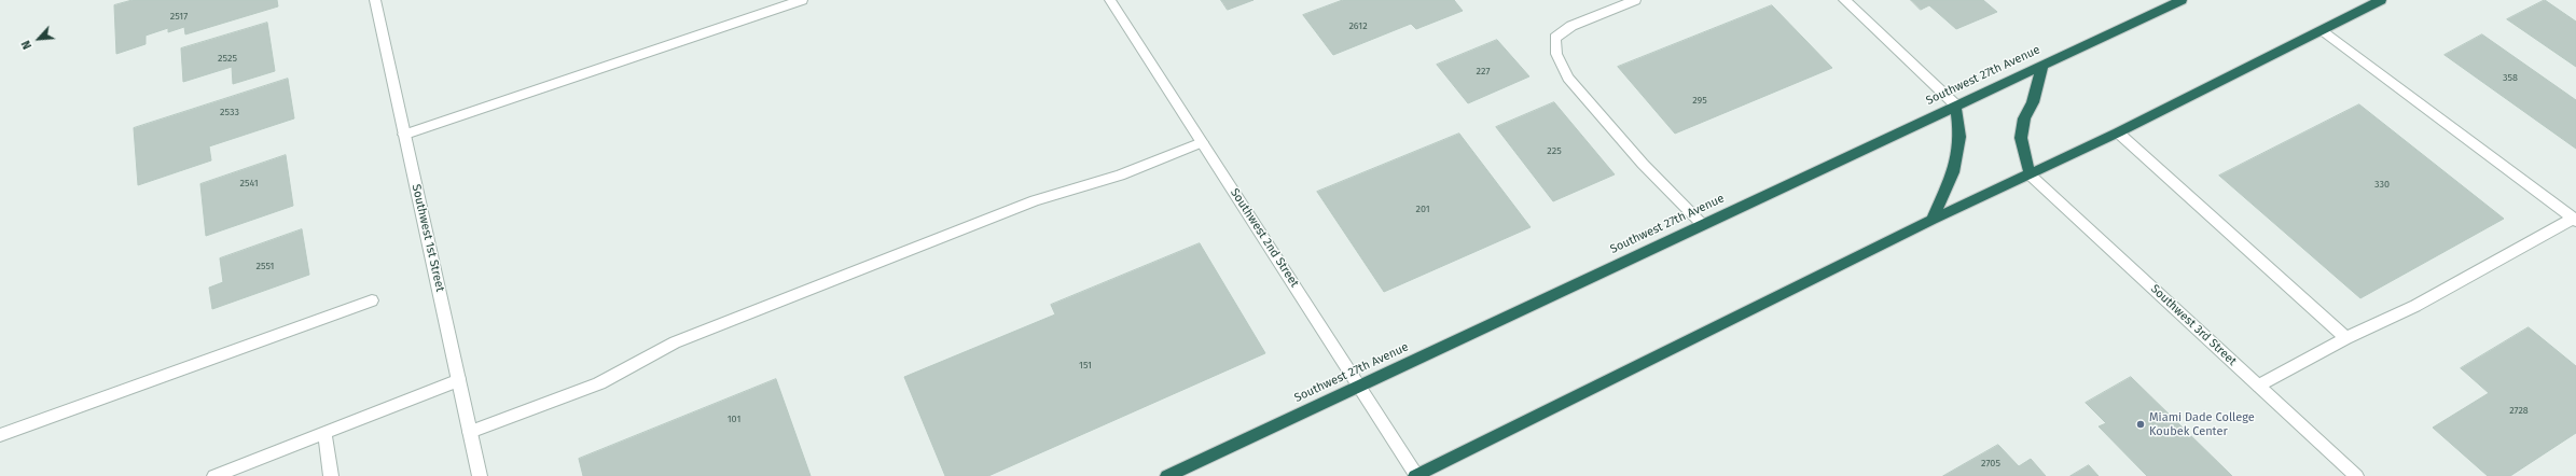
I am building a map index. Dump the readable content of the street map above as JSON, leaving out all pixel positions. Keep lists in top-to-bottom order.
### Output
{
  "streets": {
    "highway": ["Southwest 27th Avenue"],
    "street": ["Southwest 1st Street", "Southwest 2nd Street", "Southwest 3rd Street"]
  },
  "crossings": [
    ["Southwest 27th Avenue", "Southwest 2nd Street"]
  ],
  "places": ["Miami Dade College Koubek Center"],
  "house_numbers": [
    "2517",
    "2612",
    "2525",
    "227",
    "358",
    "295",
    "2533",
    "225",
    "2541",
    "330",
    "201",
    "2551",
    "151",
    "2728",
    "101",
    "2705"
  ],
  "north": "bottom left"
}
